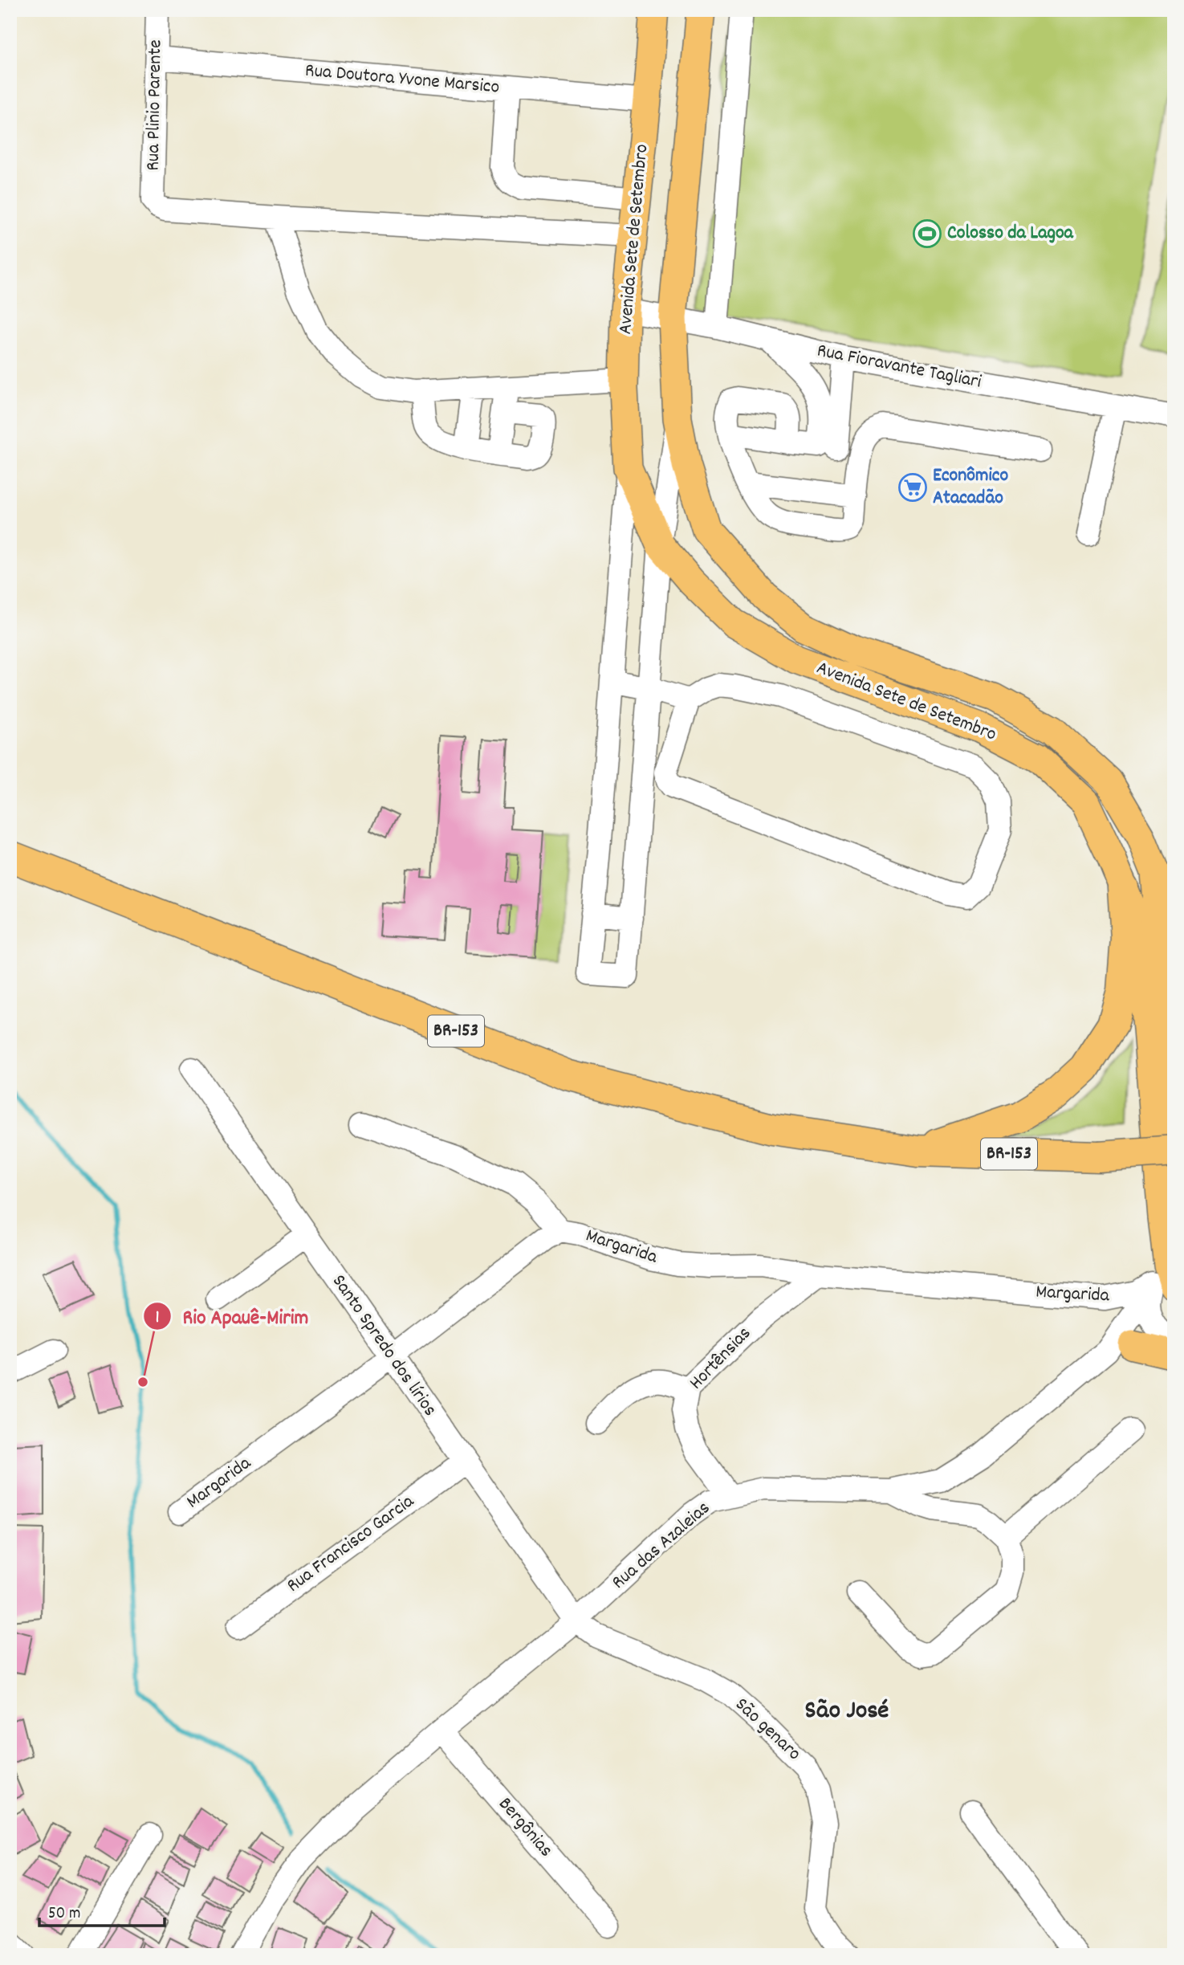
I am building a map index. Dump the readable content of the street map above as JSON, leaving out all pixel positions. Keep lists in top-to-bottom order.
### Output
{
  "streets": {
    "highway": ["BR-153"],
    "main road": ["Avenida Sete de Setembro"],
    "street": [
      "Rua Doutora Yvone Marsico",
      "Rua Plinio Parente",
      "Rua Fioravante Tagliari",
      "Margarida",
      "Santo Spredo dos lírios",
      "Hortênsias",
      "Rua Francisco Garcia",
      "Rua das Azaleias",
      "São genaro",
      "Bergônias"
    ]
  },
  "crossings": [
    ["Rua Doutora Yvone Marsico", "Rua Plinio Parente"],
    ["Rua Doutora Yvone Marsico", "Avenida Sete de Setembro"],
    ["Avenida Sete de Setembro", "Rua Fioravante Tagliari"],
    ["Avenida Sete de Setembro", "Margarida"],
    ["Avenida Sete de Setembro", "Rua das Azaleias"],
    ["Margarida", "Santo Spredo dos lírios"],
    ["Margarida", "Hortênsias"],
    ["Margarida", "Rua das Azaleias"],
    ["Santo Spredo dos lírios", "Rua Francisco Garcia"],
    ["Santo Spredo dos lírios", "Rua das Azaleias"],
    ["Santo Spredo dos lírios", "São genaro"],
    ["Hortênsias", "Rua das Azaleias"],
    ["Rua das Azaleias", "São genaro"],
    ["Rua das Azaleias", "Bergônias"]
  ],
  "districts": ["São José"],
  "places": {
    "sports": ["Colosso da Lagoa"],
    "supermarket": ["Econômico Atacadão"],
    "other": ["Rio Apauê-Mirim"]
  },
  "scale_bar": "50 m"
}
